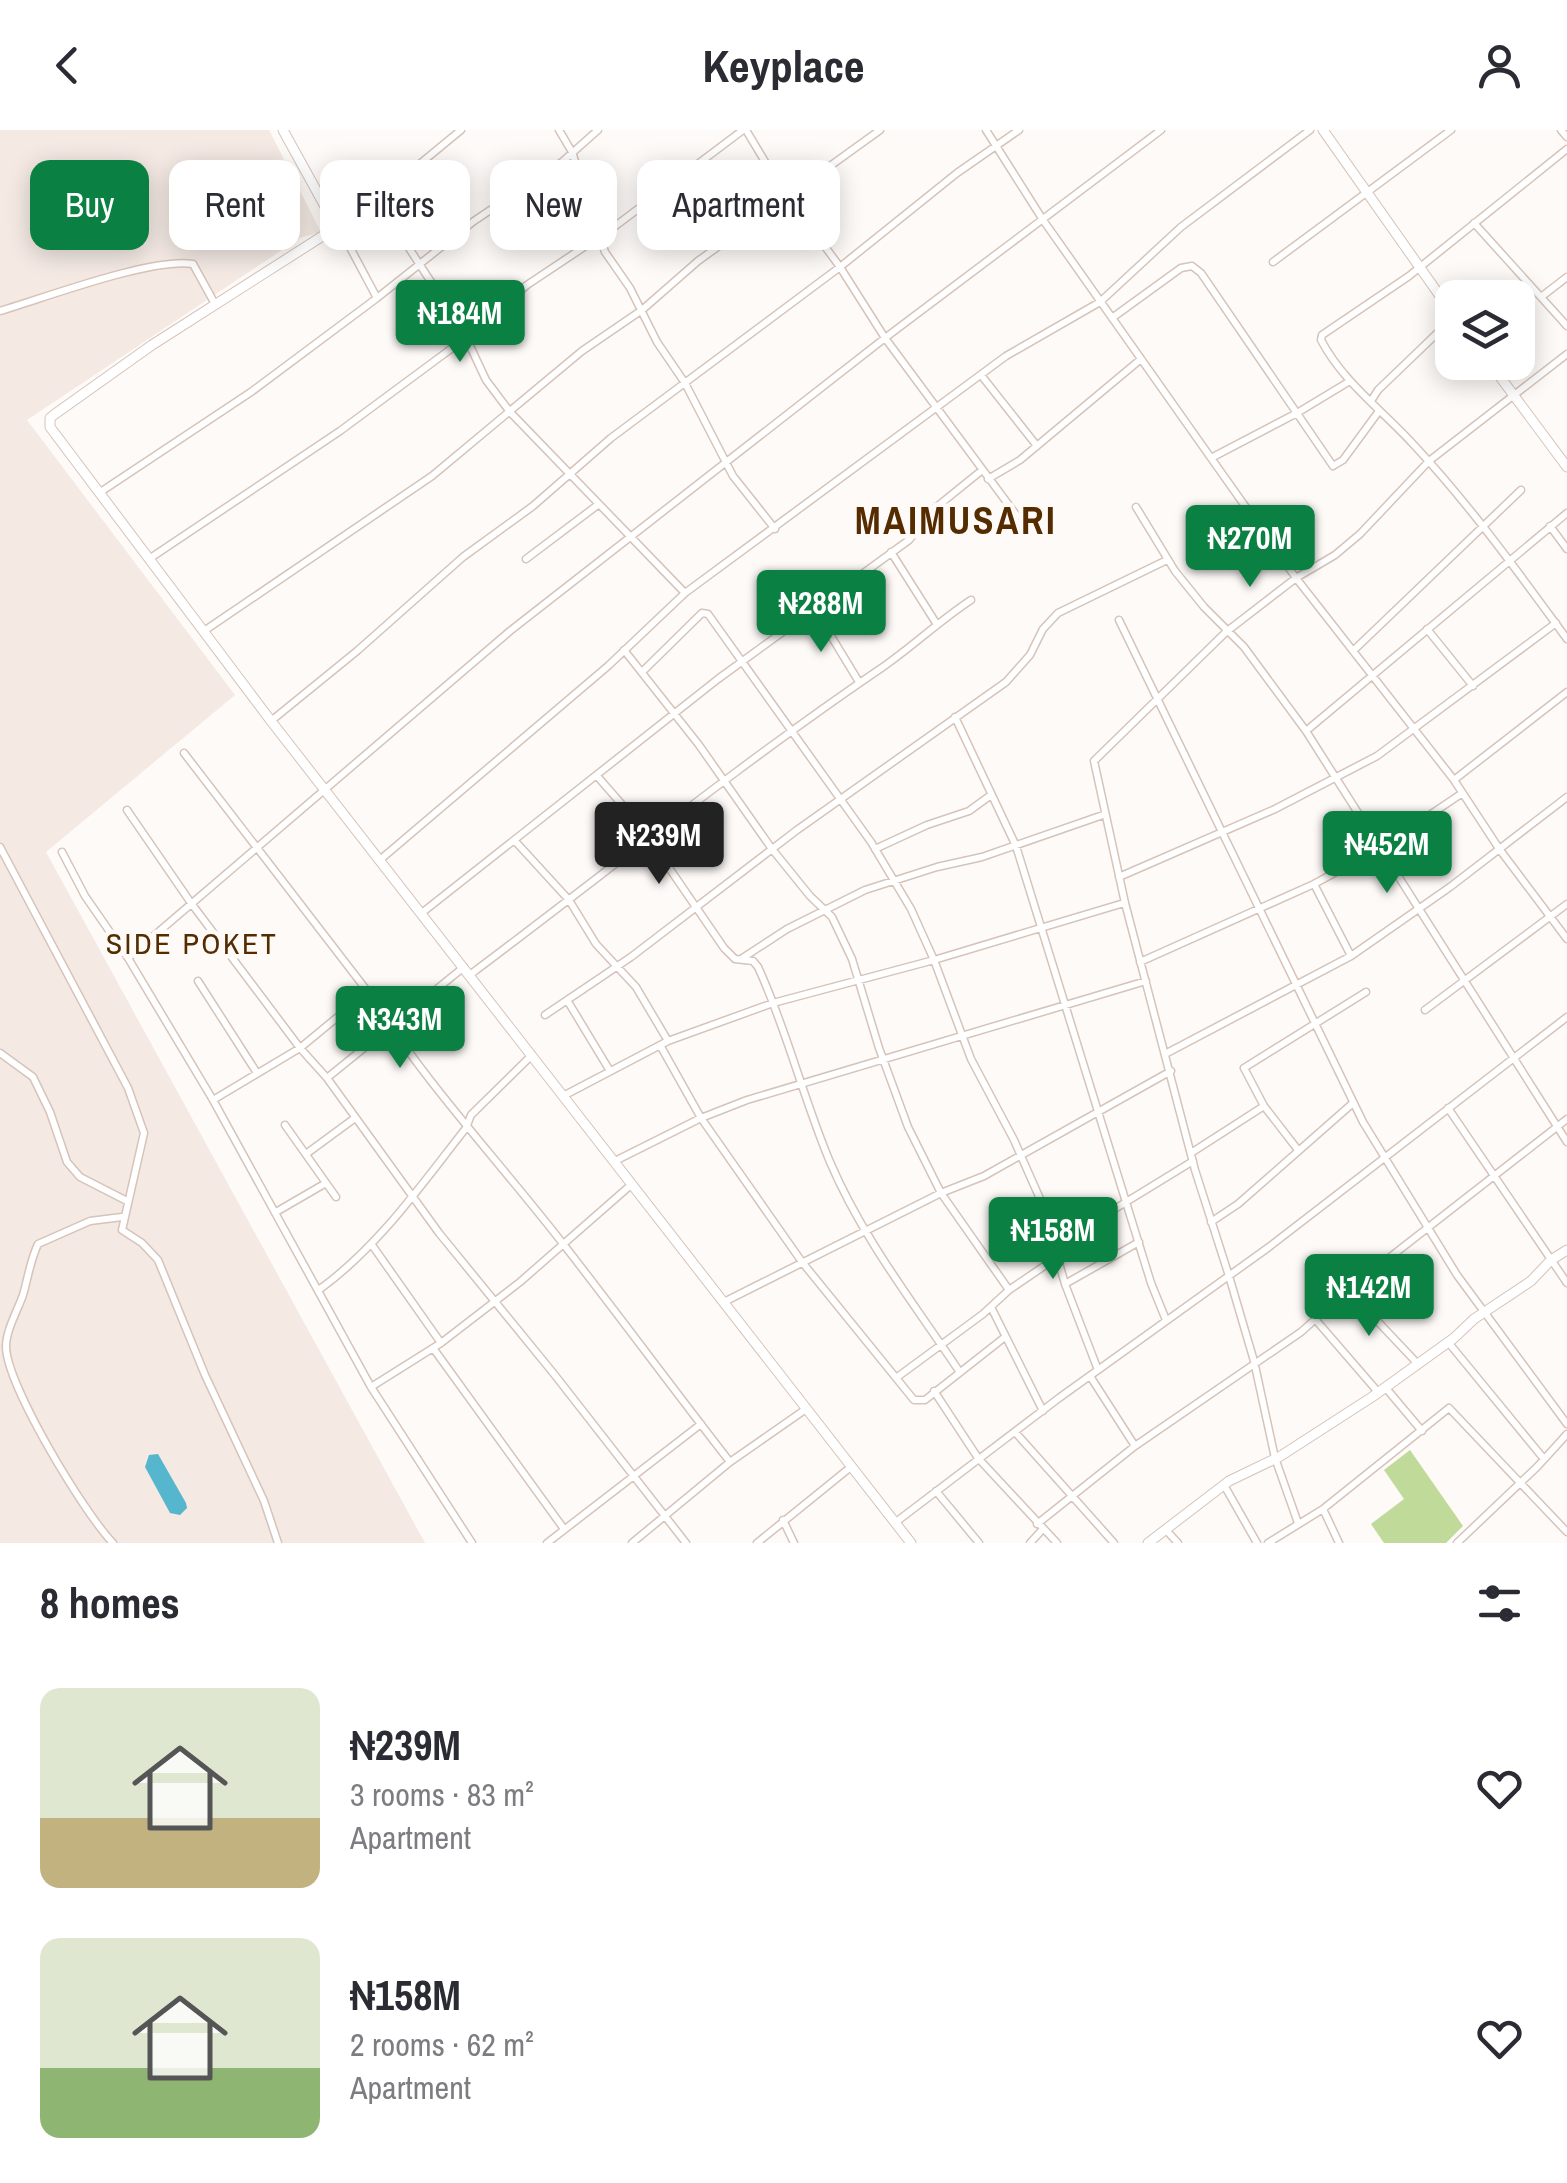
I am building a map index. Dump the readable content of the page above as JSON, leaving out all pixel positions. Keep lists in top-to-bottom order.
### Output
{
  "districts": ["MAIMUSARI", "SIDE POKET"],
  "page": {
    "header": "Keyplace",
    "chip": [
      "Buy",
      "Rent",
      "Filters",
      "New",
      "Apartment"
    ],
    "price": [
      "₦184M",
      "₦270M",
      "₦288M",
      "₦239M",
      "₦452M",
      "₦343M",
      "₦158M",
      "₦142M"
    ],
    "heading": "8 homes",
    "list": [
      {
        "name": "₦239M",
        "note": "3 rooms · 83 m² · Apartment"
      },
      {
        "name": "₦158M",
        "note": "2 rooms · 62 m² · Apartment"
      }
    ]
  }
}
